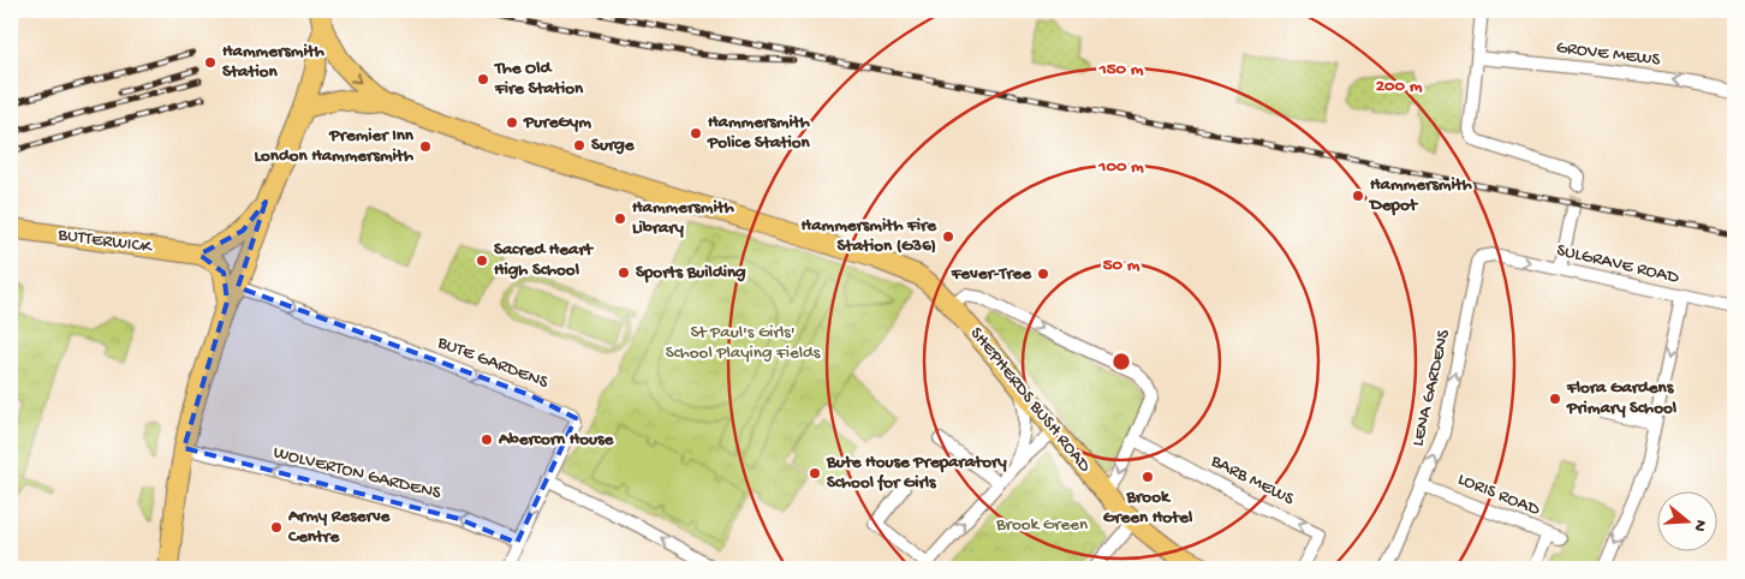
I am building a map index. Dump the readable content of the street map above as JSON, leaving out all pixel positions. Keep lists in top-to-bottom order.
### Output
{
  "streets": {
    "main road": ["BUTTERWICK", "SHEPHERDS BUSH ROAD"],
    "street": [
      "GROVE MEWS",
      "SULGRAVE ROAD",
      "BUTE GARDENS",
      "LENA GARDENS",
      "WOLVERTON GARDENS",
      "BARB MEWS",
      "LORIS ROAD"
    ]
  },
  "crossings": [
    ["SULGRAVE ROAD", "LENA GARDENS"],
    ["BUTE GARDENS", "WOLVERTON GARDENS"],
    ["LENA GARDENS", "LORIS ROAD"],
    ["SHEPHERDS BUSH ROAD", "BARB MEWS"]
  ],
  "one_way": [
    "GROVE MEWS",
    "LENA GARDENS",
    "WOLVERTON GARDENS",
    "BARB MEWS"
  ],
  "parks": ["St Paul's Girls' School Playing Fields", "Brook Green"],
  "places": [
    "Hammersmith Station",
    "The Old Fire Station",
    "PureGym",
    "Hammersmith Police Station",
    "Surge",
    "Premier Inn London Hammersmith",
    "Hammersmith Depot",
    "Hammersmith Library",
    "Hammersmith Fire Station (G36)",
    "Sacred Heart High School",
    "Sports Building",
    "Fever-Tree",
    "Flora Gardens Primary School",
    "Abercorn House",
    "Bute House Preparatory School for Girls",
    "Brook Green Hotel",
    "Army Reserve Centre"
  ],
  "north": "right",
  "rings": [
    "150 m",
    "200 m",
    "100 m",
    "50 m"
  ]
}
